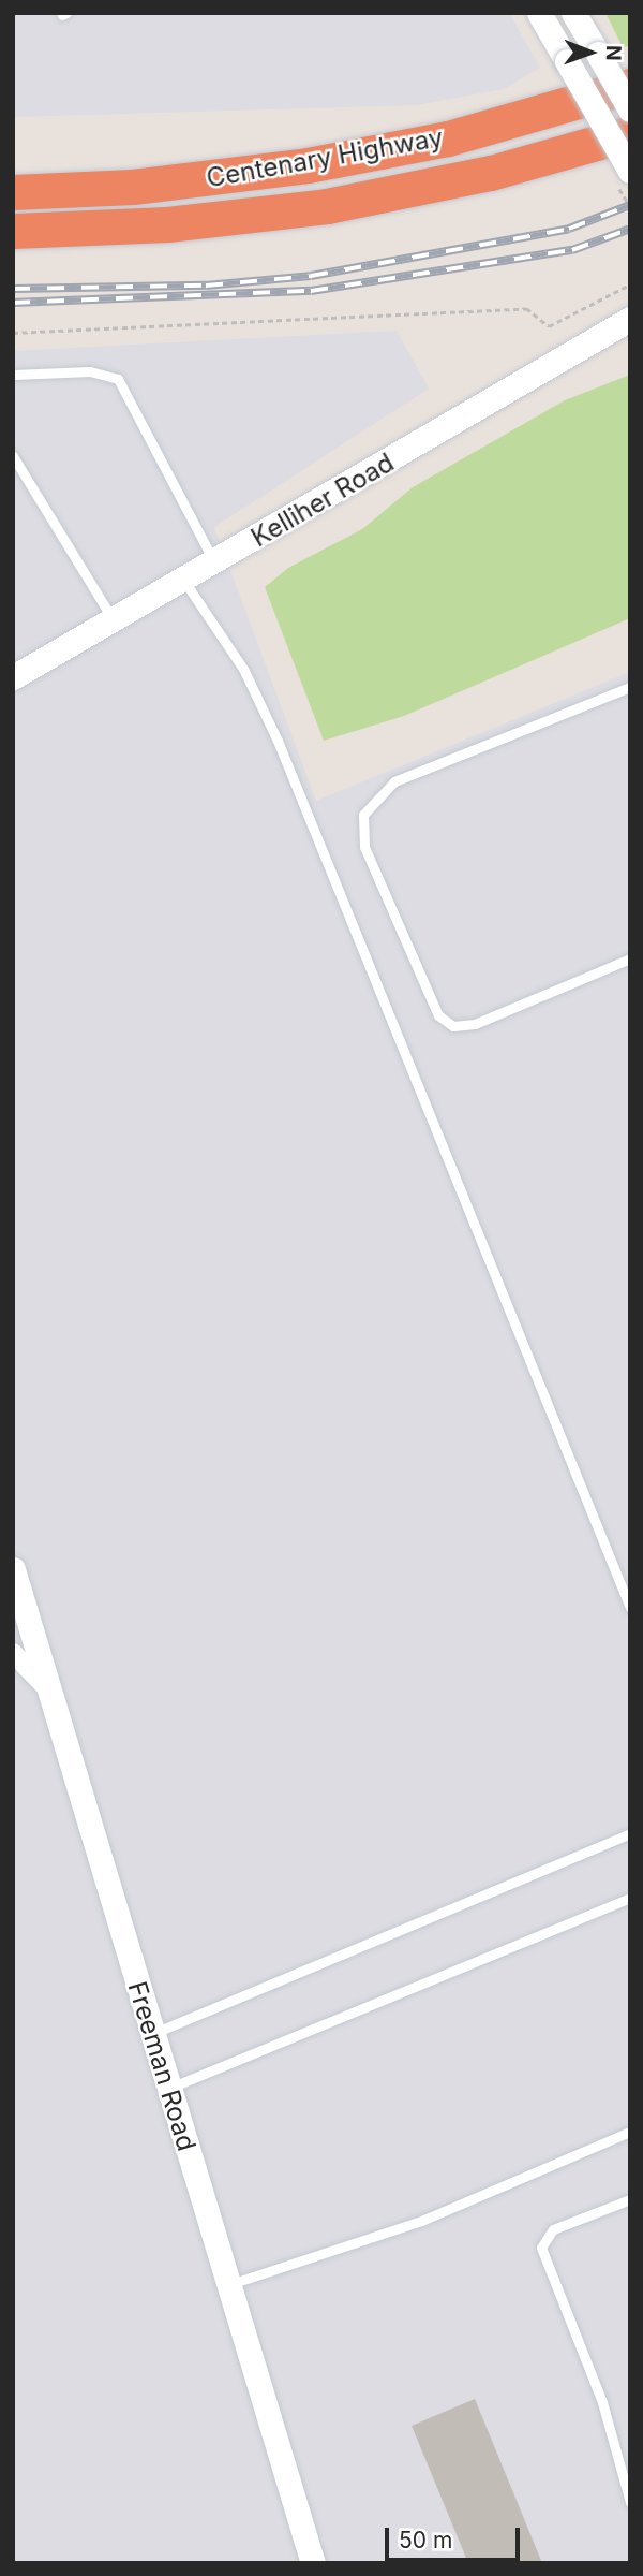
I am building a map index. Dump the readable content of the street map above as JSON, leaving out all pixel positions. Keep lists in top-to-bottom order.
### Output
{
  "streets": {
    "highway": ["Centenary Highway"],
    "street": ["Kelliher Road", "Freeman Road"]
  },
  "scale_bar": "50 m",
  "north": "right"
}
